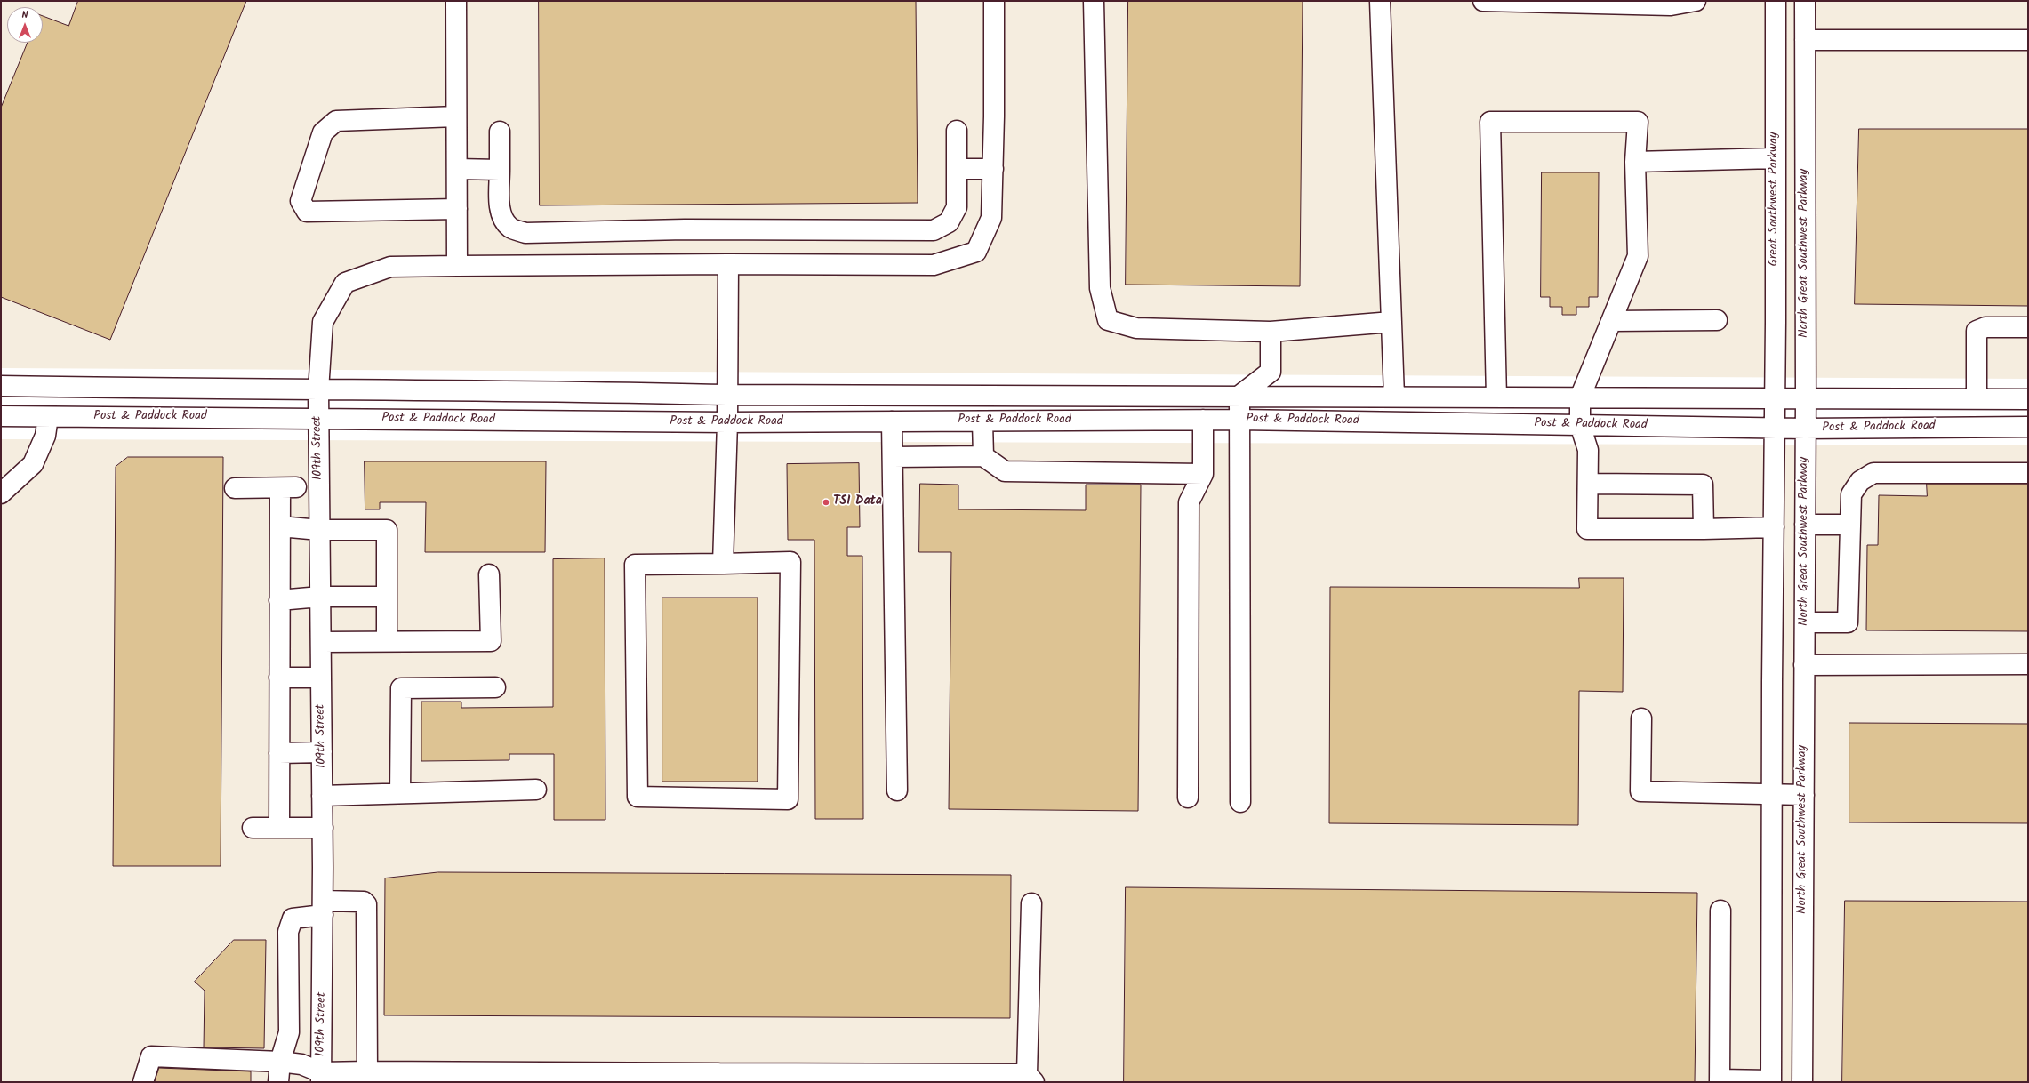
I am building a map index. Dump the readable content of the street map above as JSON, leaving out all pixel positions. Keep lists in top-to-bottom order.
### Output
{
  "streets": {
    "street": [
      "Great Southwest Parkway",
      "North Great Southwest Parkway",
      "Post & Paddock Road",
      "109th Street"
    ]
  },
  "crossings": [
    ["Great Southwest Parkway", "Post & Paddock Road"],
    ["North Great Southwest Parkway", "Post & Paddock Road"],
    ["Post & Paddock Road", "109th Street"]
  ],
  "places": ["TSI Data"],
  "north": "top"
}
